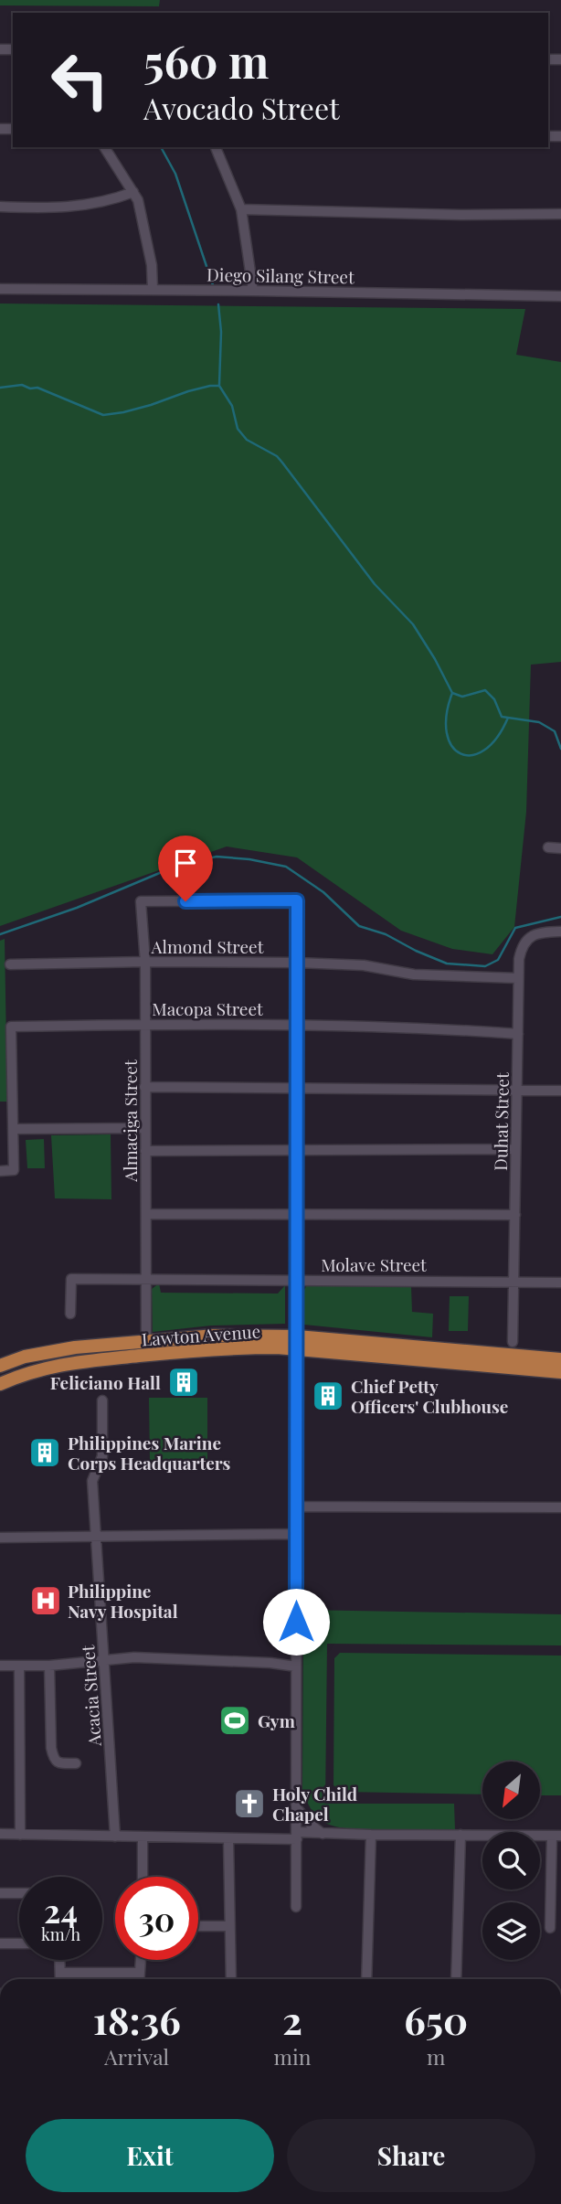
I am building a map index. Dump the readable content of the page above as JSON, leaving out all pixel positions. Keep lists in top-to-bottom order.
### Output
{
  "streets": {
    "main road": ["Lawton Avenue"],
    "street": [
      "Diego Silang Street",
      "Almond Street",
      "Macopa Street",
      "Almaciga Street",
      "Duhat Street",
      "Molave Street",
      "Acacia Street"
    ]
  },
  "crossings": [
    ["Almond Street", "Almaciga Street"],
    ["Almond Street", "Duhat Street"],
    ["Macopa Street", "Almaciga Street"],
    ["Macopa Street", "Duhat Street"],
    ["Almaciga Street", "Molave Street"],
    ["Almaciga Street", "Lawton Avenue"],
    ["Duhat Street", "Molave Street"]
  ],
  "places": {
    "building": ["Feliciano Hall", "Chief Petty Officers' Clubhouse", "Philippines Marine Corps Headquarters"],
    "hospital": ["Philippine Navy Hospital"],
    "sports": ["Gym"],
    "church": ["Holy Child Chapel"]
  },
  "north": "bottom left",
  "page": {
    "turn": ["560 m", "Avocado Street"],
    "speed": "24 km/h",
    "limit": "30",
    "eta": [
      "18:36",
      "Arrival",
      "2",
      "min",
      "650",
      "m"
    ],
    "buttons": ["Exit", "Share"]
  }
}
